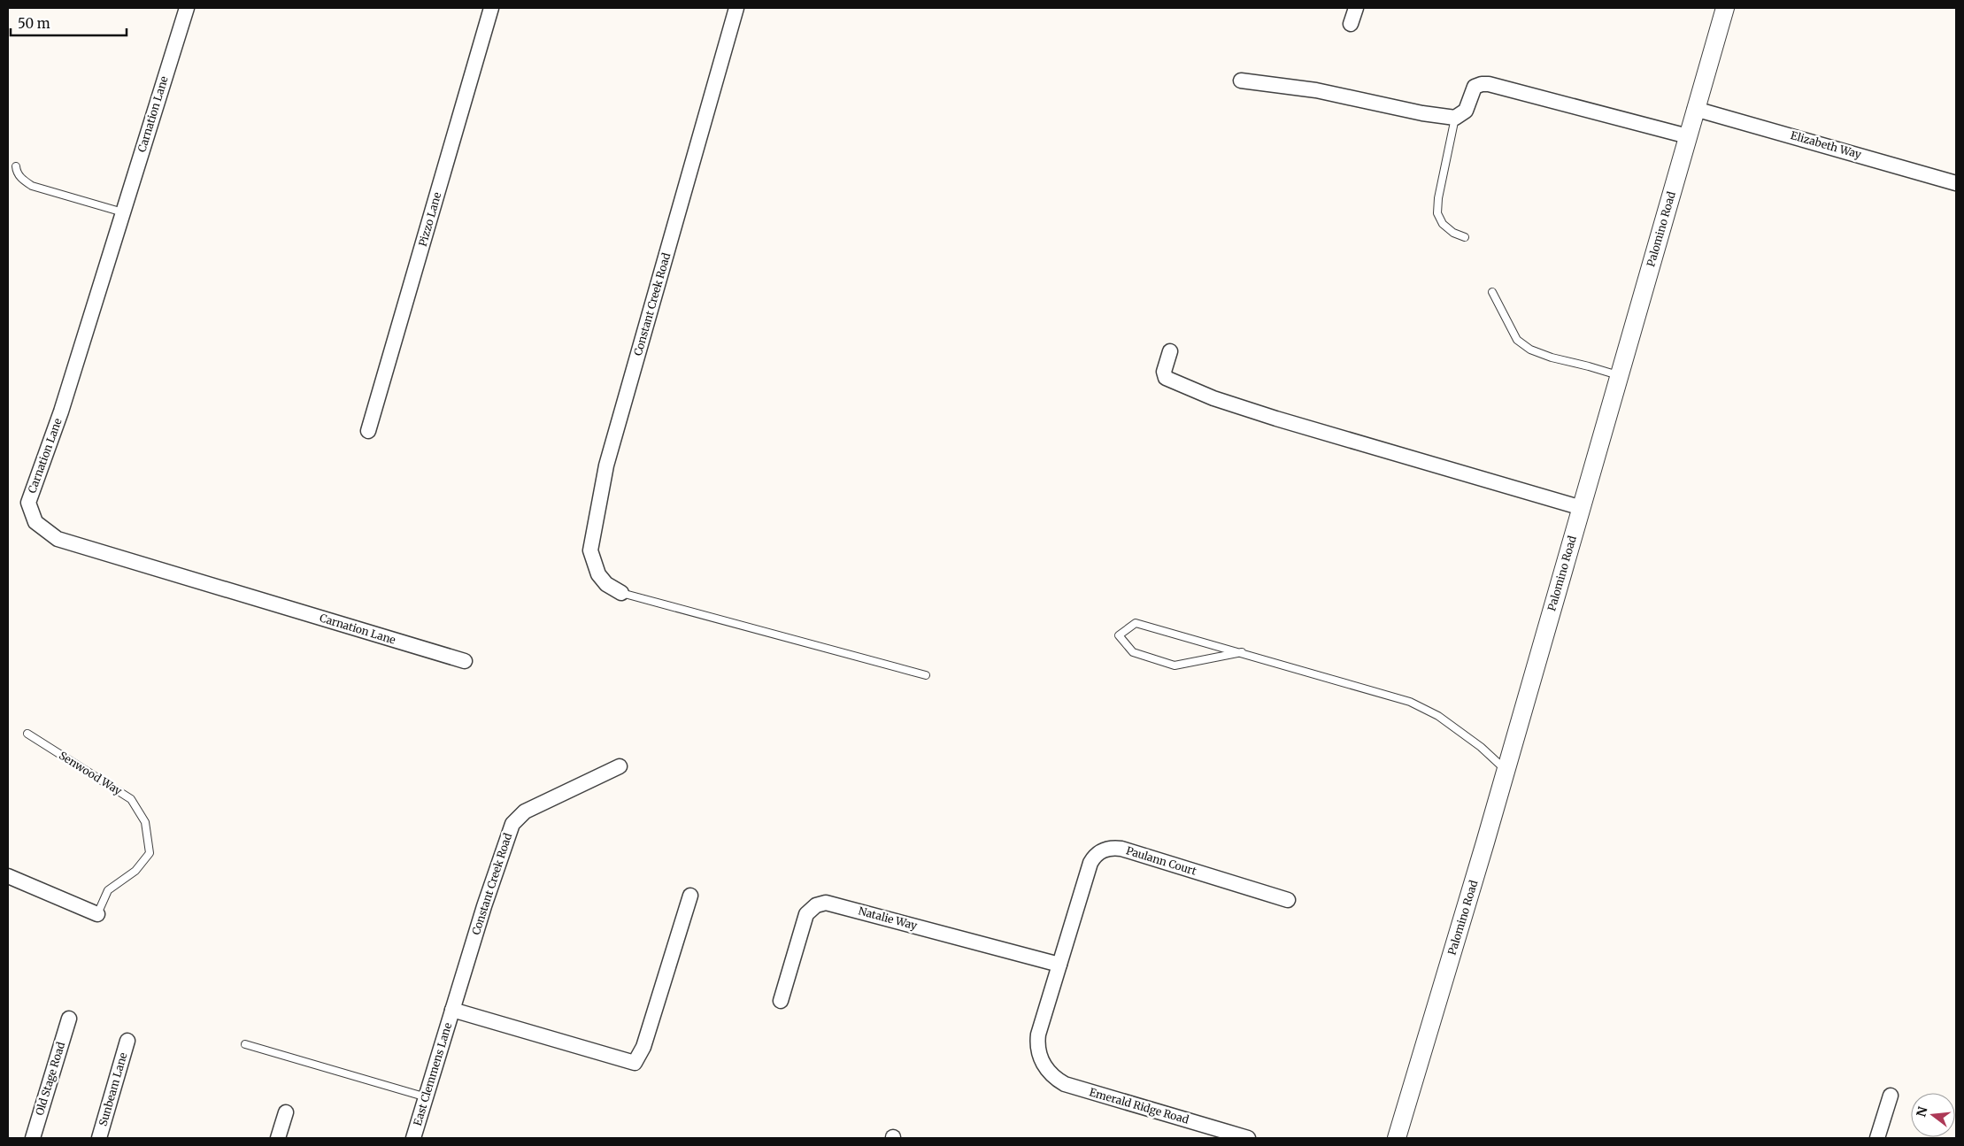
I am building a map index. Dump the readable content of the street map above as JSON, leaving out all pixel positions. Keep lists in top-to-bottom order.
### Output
{
  "streets": {
    "street": [
      "Carnation Lane",
      "Elizabeth Way",
      "Pizzo Lane",
      "Palomino Road",
      "Constant Creek Road",
      "Senwood Way",
      "Paulann Court",
      "Natalie Way",
      "East Clemmens Lane",
      "Old Stage Road",
      "Sunbeam Lane",
      "Emerald Ridge Road"
    ]
  },
  "crossings": [
    ["Elizabeth Way", "Palomino Road"],
    ["Constant Creek Road", "East Clemmens Lane"],
    ["Paulann Court", "Natalie Way"],
    ["Paulann Court", "Emerald Ridge Road"]
  ],
  "scale_bar": "50 m",
  "north": "left"
}
